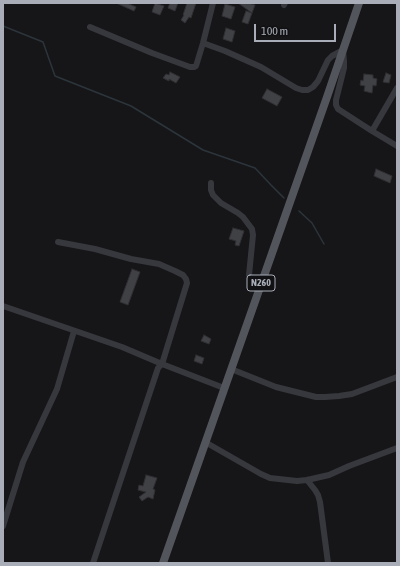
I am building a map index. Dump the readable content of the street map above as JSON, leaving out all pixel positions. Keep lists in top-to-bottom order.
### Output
{
  "streets": {
    "main road": ["N260"]
  },
  "scale_bar": "100 m"
}
